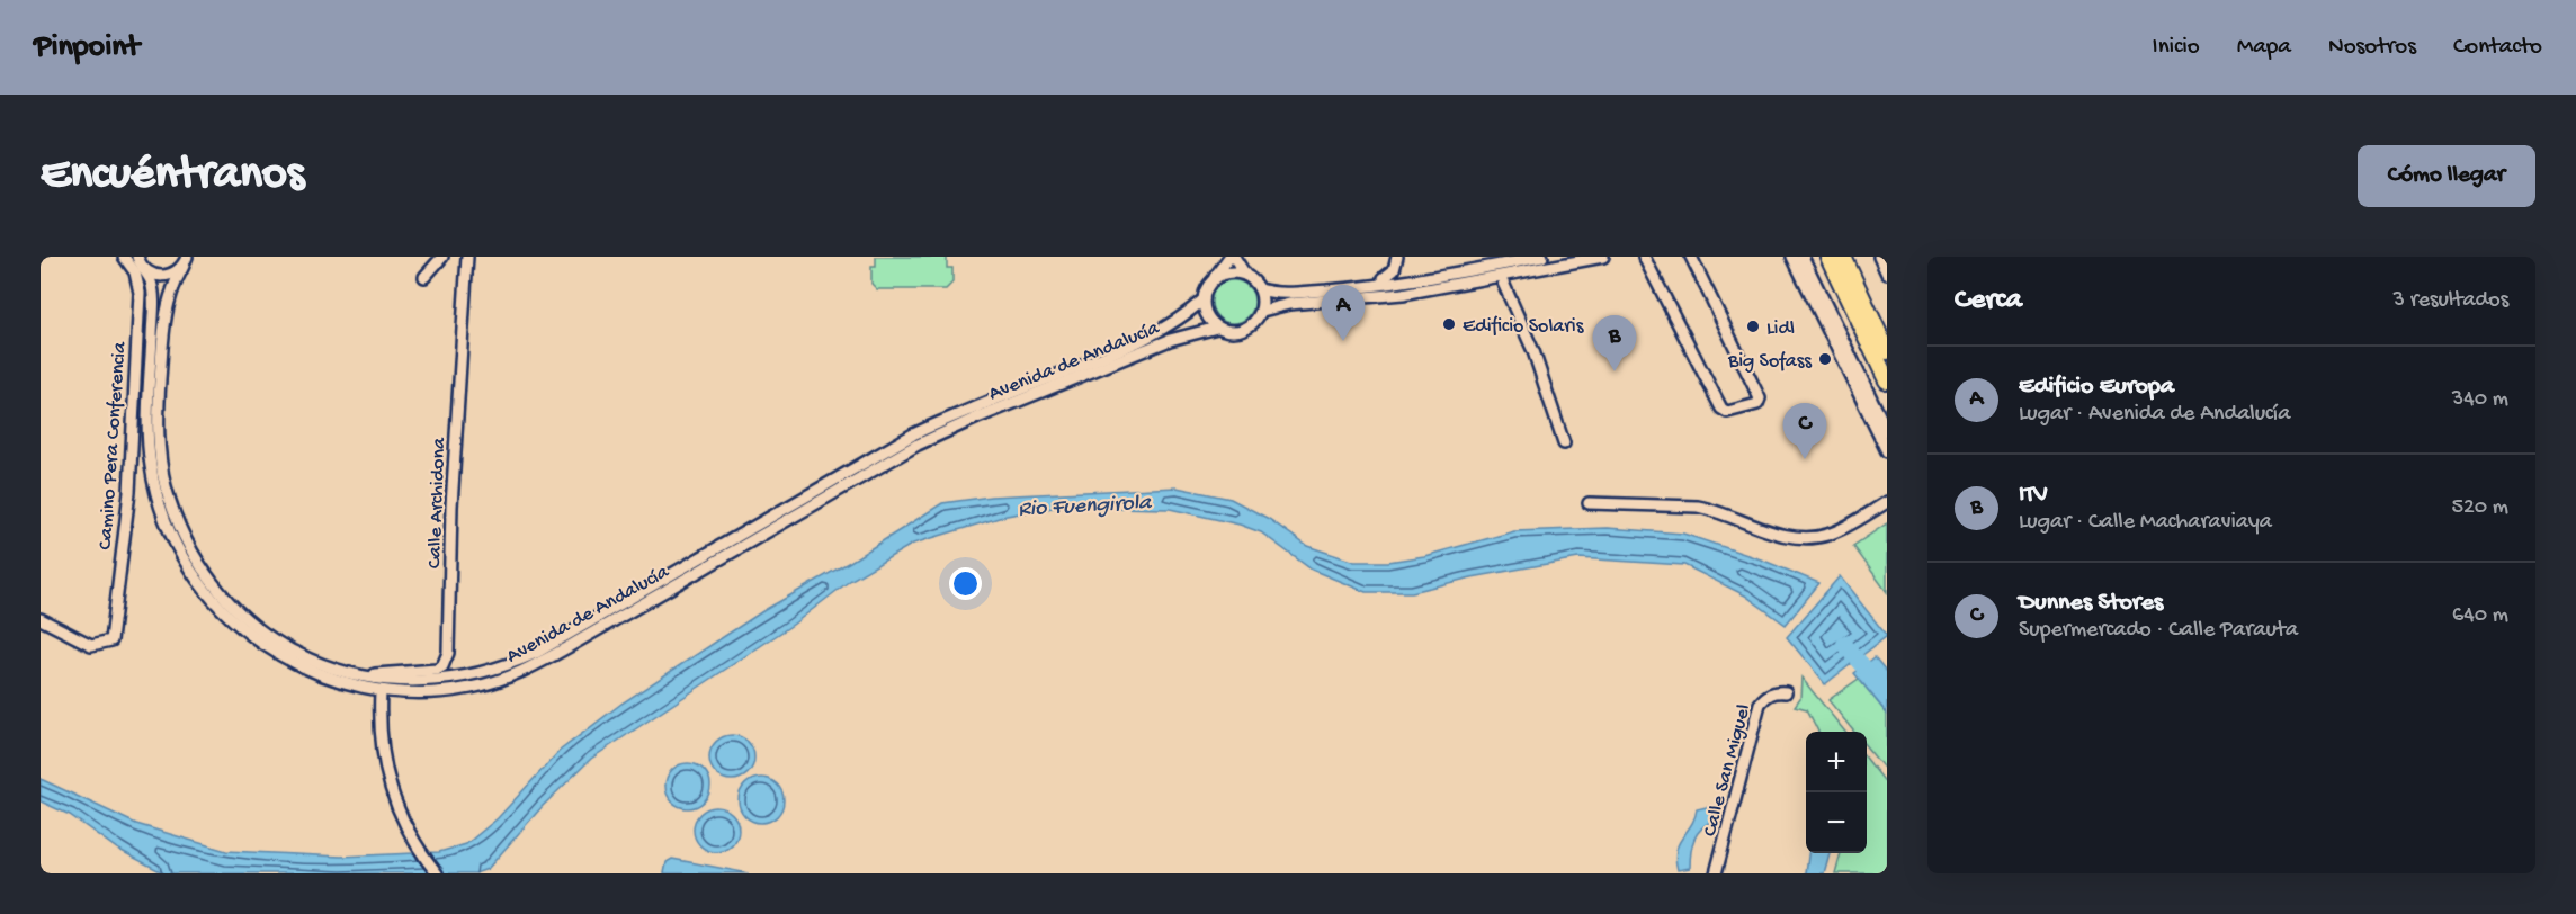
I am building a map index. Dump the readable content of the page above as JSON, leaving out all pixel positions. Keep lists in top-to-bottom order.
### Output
{
  "streets": {
    "street": [
      "Avenida de Andalucía",
      "Camino Pera Conferencia",
      "Calle Archidona",
      "Calle San Miguel"
    ]
  },
  "crossings": [
    ["Avenida de Andalucía", "Calle Archidona"]
  ],
  "water": ["Rio Fuengirola"],
  "places": ["Edificio Solaris", "Lidl", "Big Sofass"],
  "page": {
    "header": "Pinpoint",
    "nav": [
      "Inicio",
      "Mapa",
      "Nosotros",
      "Contacto"
    ],
    "buttons": "Cómo llegar",
    "title": "Encuéntranos",
    "heading": ["Cerca", "3 resultados"],
    "pins": ["A", "B", "C"],
    "list": [
      {
        "mark": "A",
        "name": "Edificio Europa",
        "note": "Lugar · Avenida de Andalucía",
        "value": "340 m"
      },
      {
        "mark": "B",
        "name": "ITV",
        "note": "Lugar · Calle Macharaviaya",
        "value": "520 m"
      },
      {
        "mark": "C",
        "name": "Dunnes Stores",
        "note": "Supermercado · Calle Parauta",
        "value": "640 m"
      }
    ],
    "map_buttons": ["+", "−"]
  }
}
